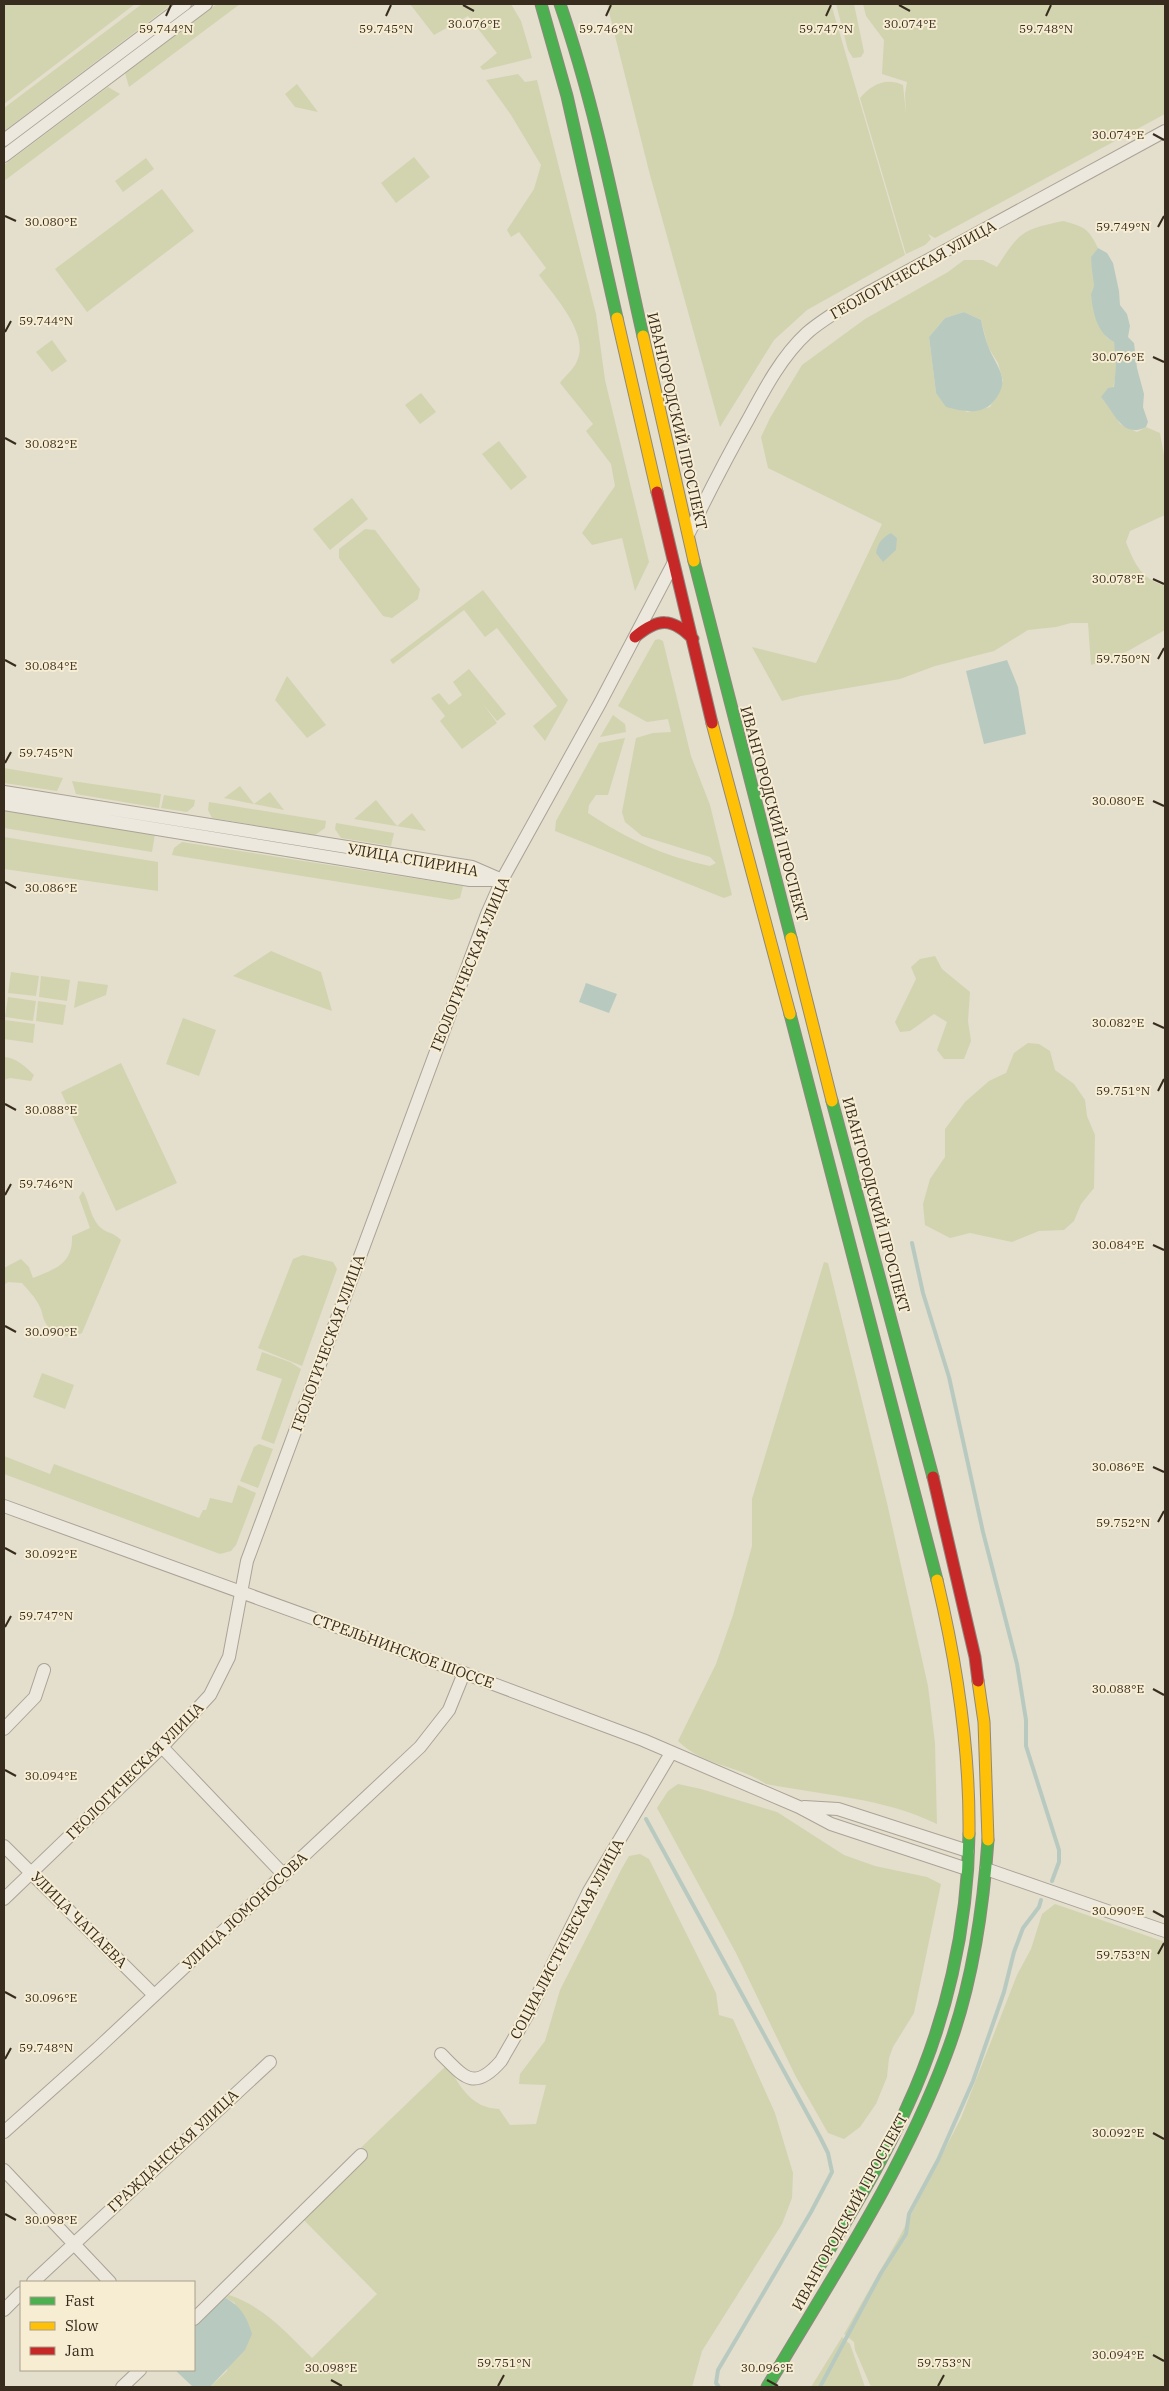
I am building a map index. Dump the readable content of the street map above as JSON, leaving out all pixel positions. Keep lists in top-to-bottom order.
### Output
{
  "streets": {
    "highway": ["ИВАНГОРОДСКИЙ ПРОСПЕКТ", "СТРЕЛЬНИНСКОЕ ШОССЕ"],
    "street": [
      "ГЕОЛОГИЧЕСКАЯ УЛИЦА",
      "УЛИЦА СПИРИНА",
      "УЛИЦА ЛОМОНОСОВА",
      "УЛИЦА ЧАПАЕВА",
      "СОЦИАЛИСТИЧЕСКАЯ УЛИЦА",
      "ГРАЖДАНСКАЯ УЛИЦА"
    ]
  },
  "crossings": [
    ["ГЕОЛОГИЧЕСКАЯ УЛИЦА", "ИВАНГОРОДСКИЙ ПРОСПЕКТ"],
    ["ГЕОЛОГИЧЕСКАЯ УЛИЦА", "УЛИЦА СПИРИНА"],
    ["ГЕОЛОГИЧЕСКАЯ УЛИЦА", "СТРЕЛЬНИНСКОЕ ШОССЕ"],
    ["ГЕОЛОГИЧЕСКАЯ УЛИЦА", "УЛИЦА ЧАПАЕВА"],
    ["ИВАНГОРОДСКИЙ ПРОСПЕКТ", "СТРЕЛЬНИНСКОЕ ШОССЕ"],
    ["СТРЕЛЬНИНСКОЕ ШОССЕ", "УЛИЦА ЛОМОНОСОВА"],
    ["СТРЕЛЬНИНСКОЕ ШОССЕ", "СОЦИАЛИСТИЧЕСКАЯ УЛИЦА"],
    ["УЛИЦА ЛОМОНОСОВА", "УЛИЦА ЧАПАЕВА"]
  ],
  "legend": ["Fast", "Slow", "Jam"],
  "coordinates": [
    "30.076°E",
    "30.074°E",
    "59.744°N",
    "59.745°N",
    "59.746°N",
    "59.747°N",
    "59.748°N",
    "30.080°E",
    "59.749°N",
    "30.082°E",
    "30.078°E",
    "59.750°N",
    "30.084°E",
    "30.086°E",
    "59.751°N",
    "30.088°E",
    "30.090°E",
    "59.752°N",
    "30.092°E",
    "30.094°E",
    "59.753°N",
    "30.096°E",
    "30.098°E"
  ]
}
